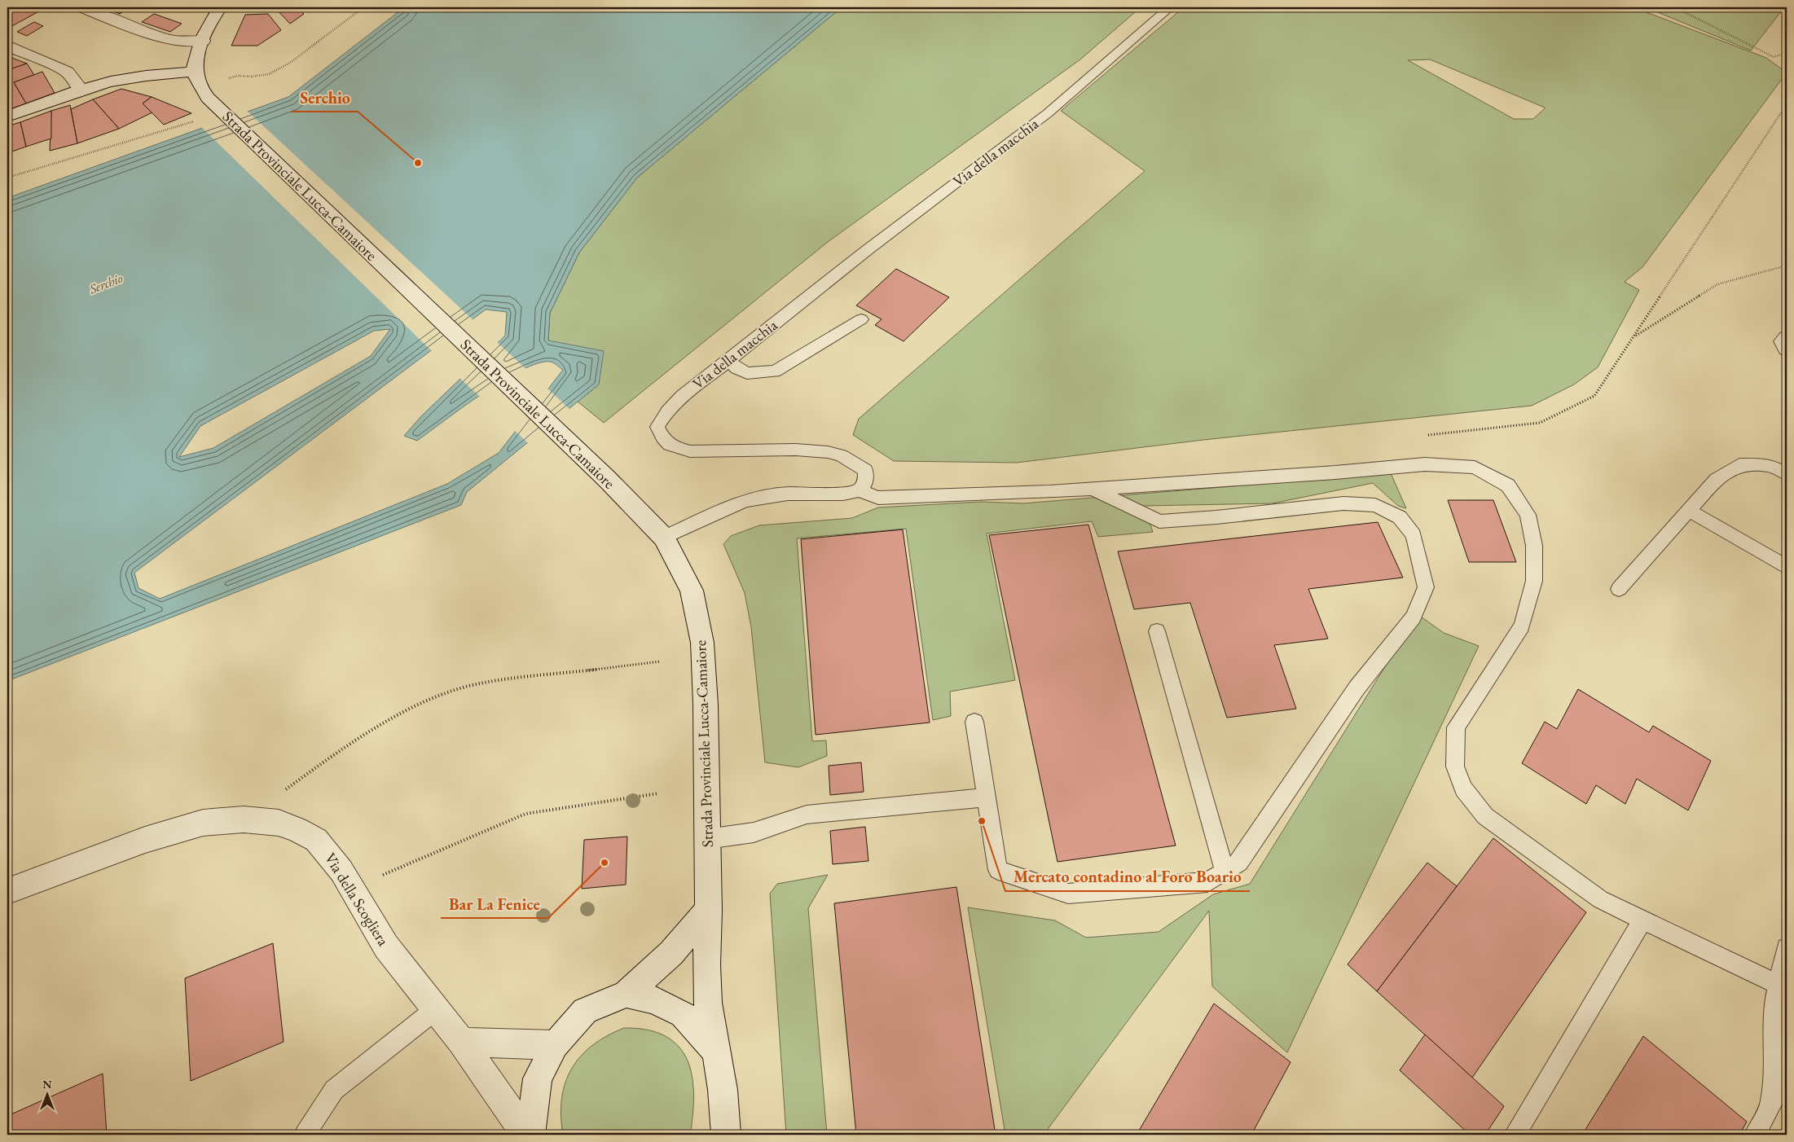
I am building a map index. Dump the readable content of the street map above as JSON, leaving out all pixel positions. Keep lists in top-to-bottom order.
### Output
{
  "streets": {
    "main road": ["Strada Provinciale Lucca-Camaiore", "Via della Scogliera"],
    "lane": ["Via della macchia"]
  },
  "water": ["Serchio"],
  "places": ["Serchio", "Mercato contadino al Foro Boario", "Bar La Fenice"],
  "north": "top"
}
